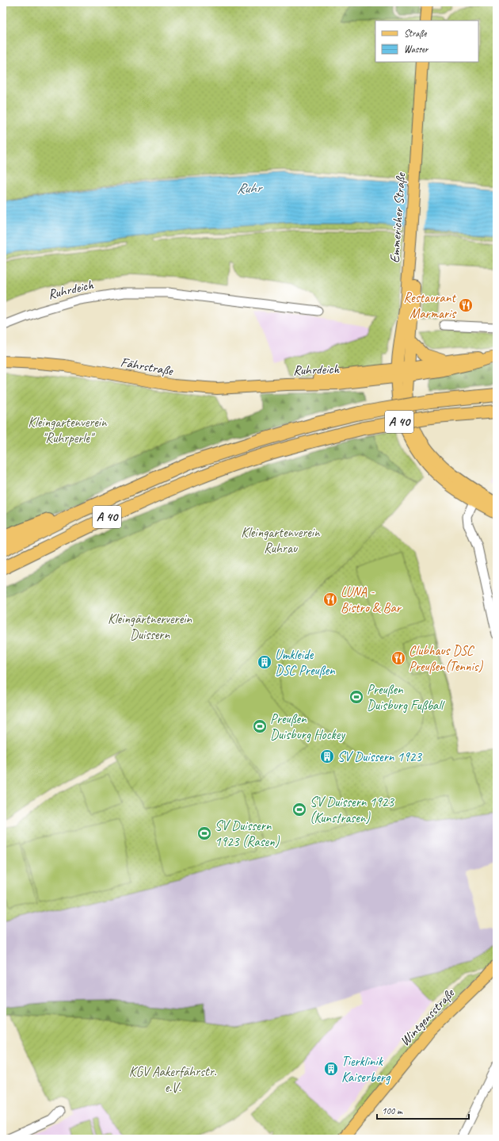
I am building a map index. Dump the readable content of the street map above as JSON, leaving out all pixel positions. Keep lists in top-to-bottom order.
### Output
{
  "streets": {
    "highway": ["A 40"],
    "main road": [
      "Emmericher Straße",
      "Ruhrdeich",
      "Fährstraße",
      "Wintgensstraße"
    ]
  },
  "crossings": [
    ["Emmericher Straße", "Ruhrdeich"],
    ["Ruhrdeich", "Fährstraße"]
  ],
  "water": ["Ruhr"],
  "parks": [
    "Kleingartenverein \"Ruhrperle\"",
    "Kleingartenverein Ruhrau",
    "Kleingärtnerverein Duissern",
    "KGV Aakerfährstr. e.V."
  ],
  "places": {
    "restaurant": ["Restaurant Marmaris", "LUNA - Bistro & Bar", "Clubhaus DSC Preußen(Tennis)"],
    "building": ["Umkleide DSC Preußen", "SV Duissern 1923", "Tierklinik Kaiserberg"],
    "sports": [
      "Preußen Duisburg Fußball",
      "Preußen Duisburg Hockey",
      "SV Duissern 1923 (Kunstrasen)",
      "SV Duissern 1923 (Rasen)"
    ]
  },
  "legend": ["Straße", "Wasser"],
  "scale_bar": "100 m"
}
